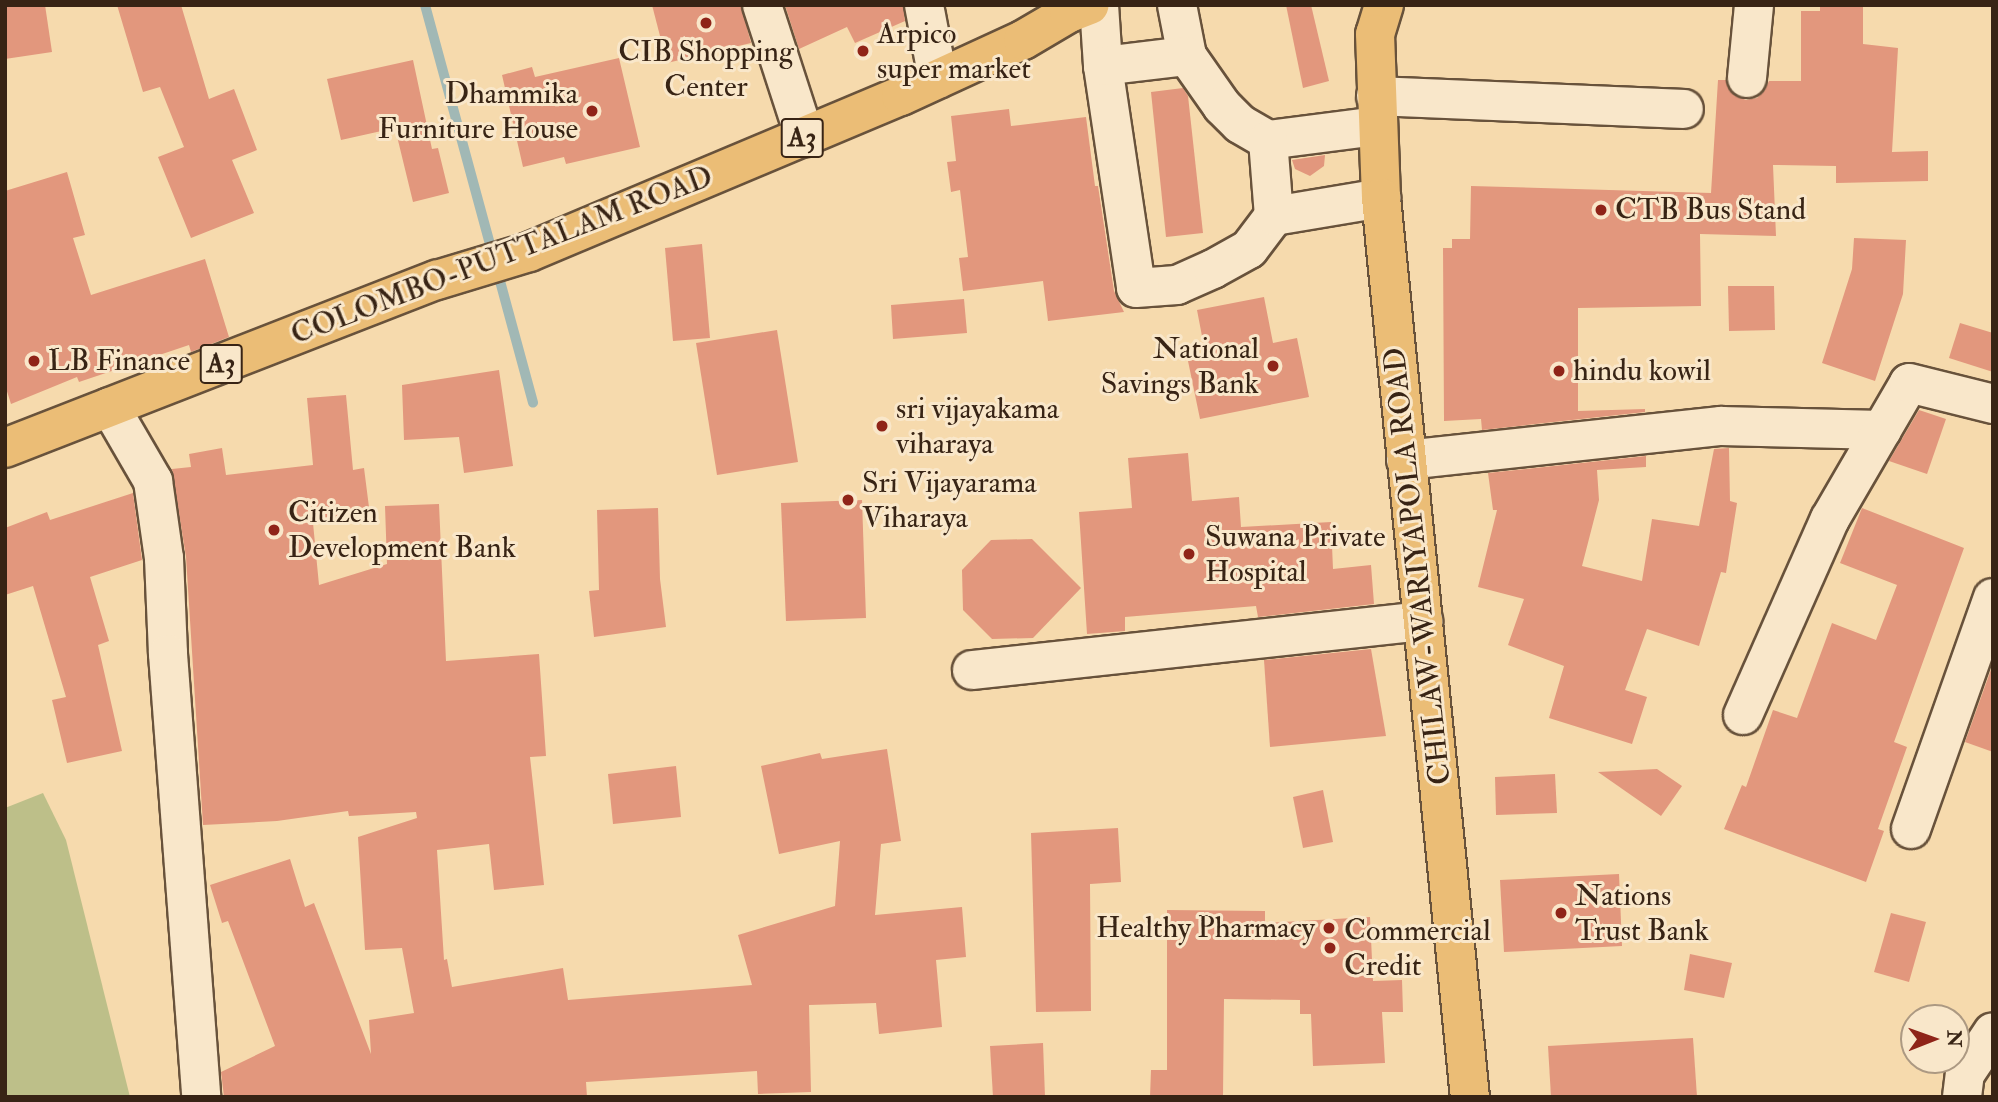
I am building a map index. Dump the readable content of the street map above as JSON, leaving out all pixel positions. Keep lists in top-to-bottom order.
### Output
{
  "streets": {
    "main road": ["A3", "COLOMBO-PUTTALAM ROAD", "CHILAW-WARIYAPOLA ROAD"]
  },
  "places": [
    "CIB Shopping Center",
    "Arpico super market",
    "Dhammika Furniture House",
    "CTB Bus Stand",
    "LB Finance",
    "National Savings Bank",
    "hindu kowil",
    "sri vijayakama viharaya",
    "Sri Vijayarama Viharaya",
    "Citizen Development Bank",
    "Suwana Private Hospital",
    "Nations Trust Bank",
    "Healthy Pharmacy",
    "Commercial Credit"
  ],
  "north": "right"
}
